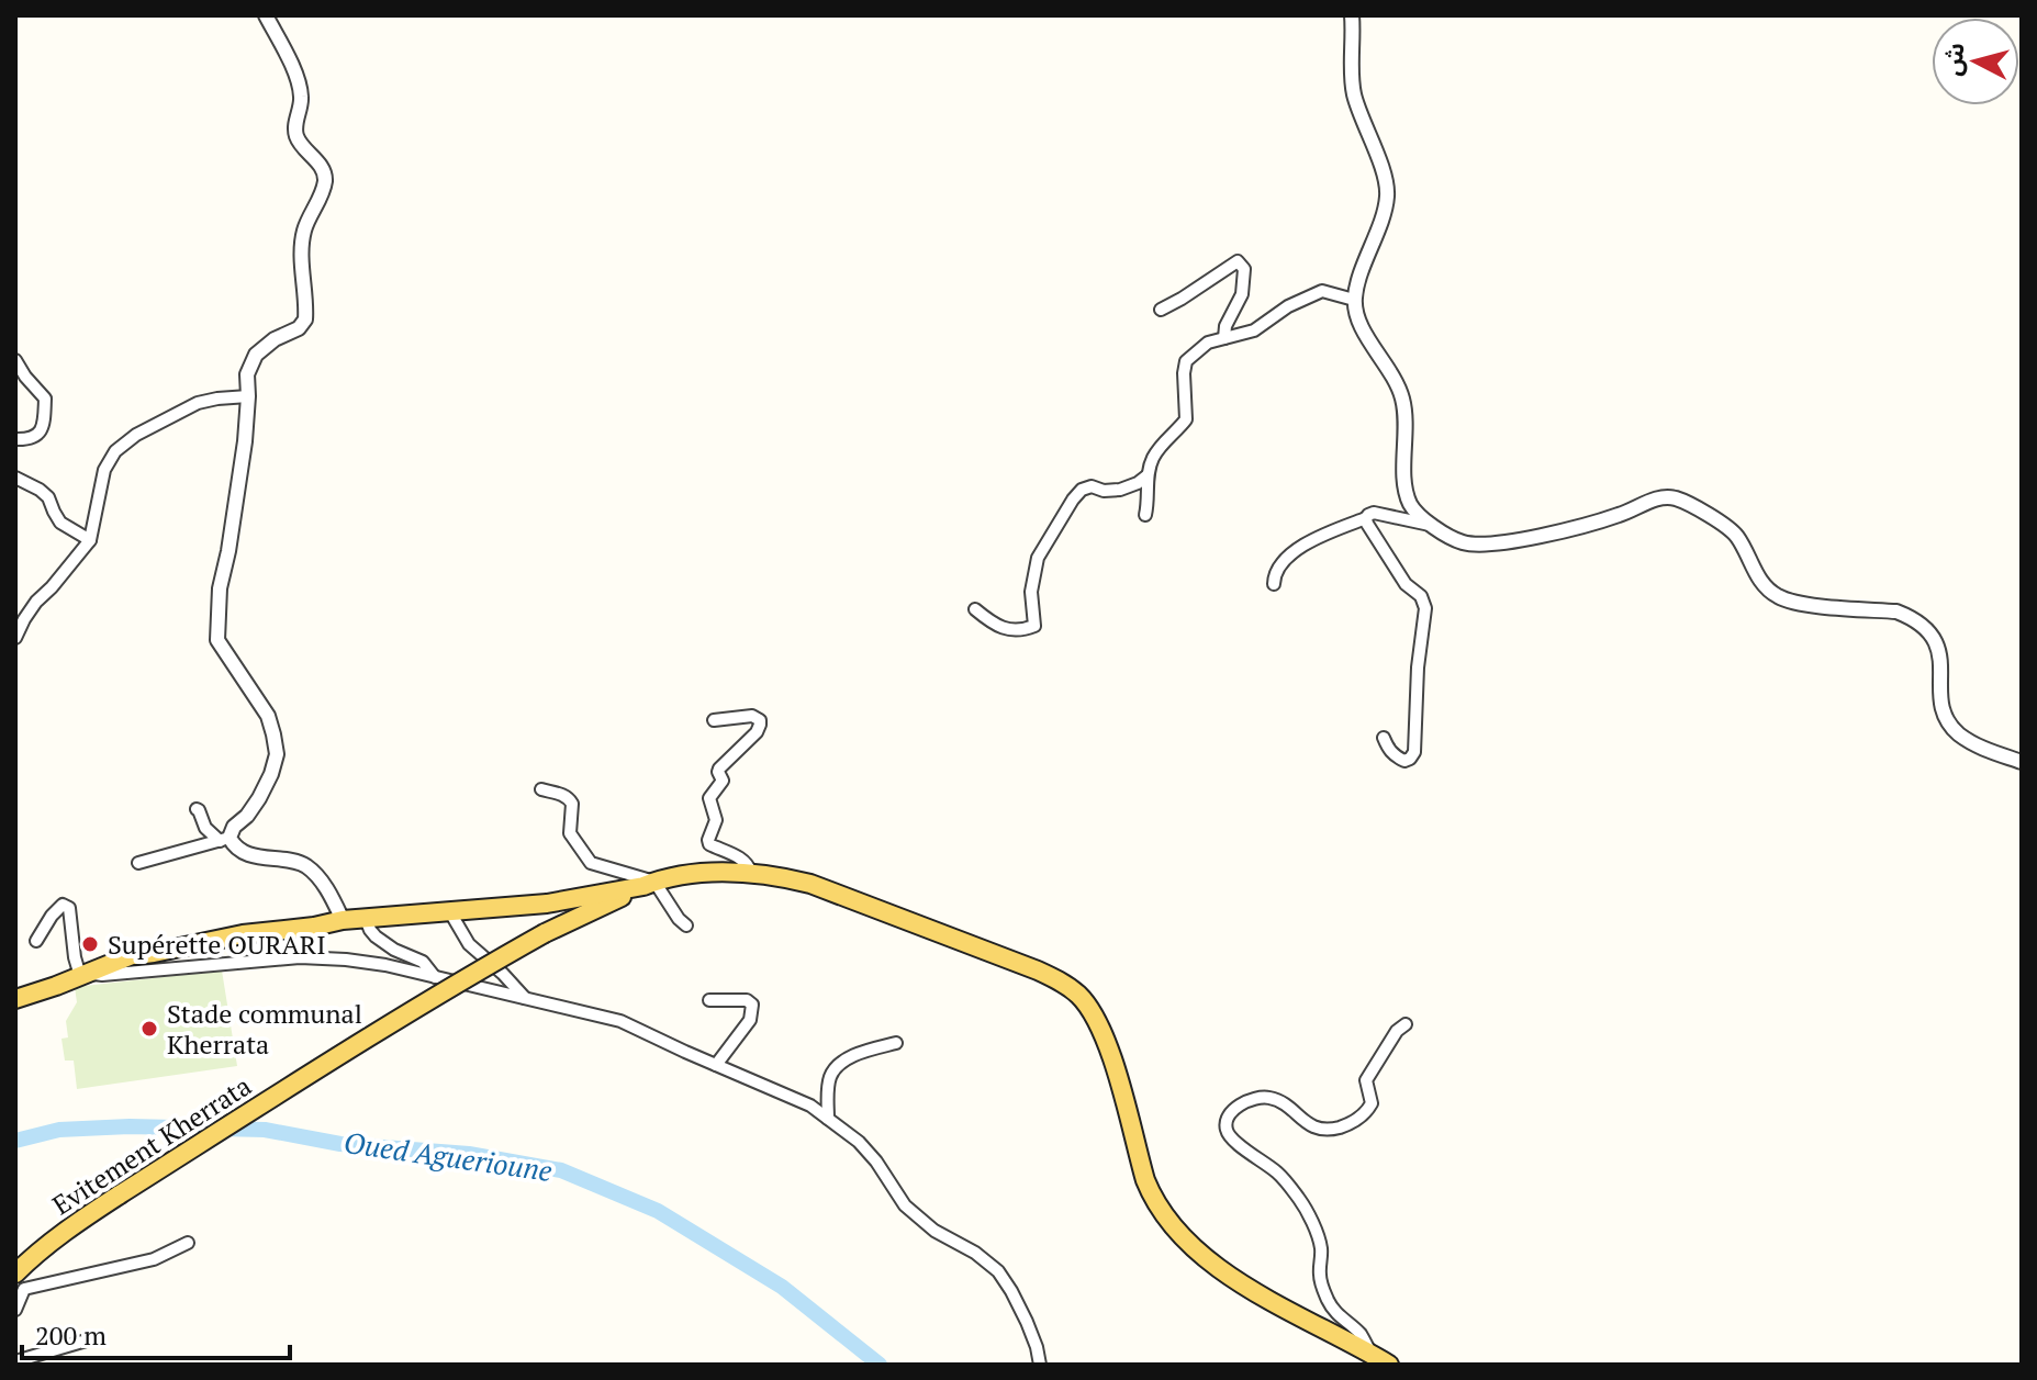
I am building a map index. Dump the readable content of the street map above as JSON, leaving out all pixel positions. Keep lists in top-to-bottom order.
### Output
{
  "streets": {
    "main road": ["Evitement Kherrata"]
  },
  "water": ["Oued Aguerioune"],
  "places": ["Supérette OURARI", "Stade communal Kherrata"],
  "scale_bar": "200 m",
  "north": "left"
}
